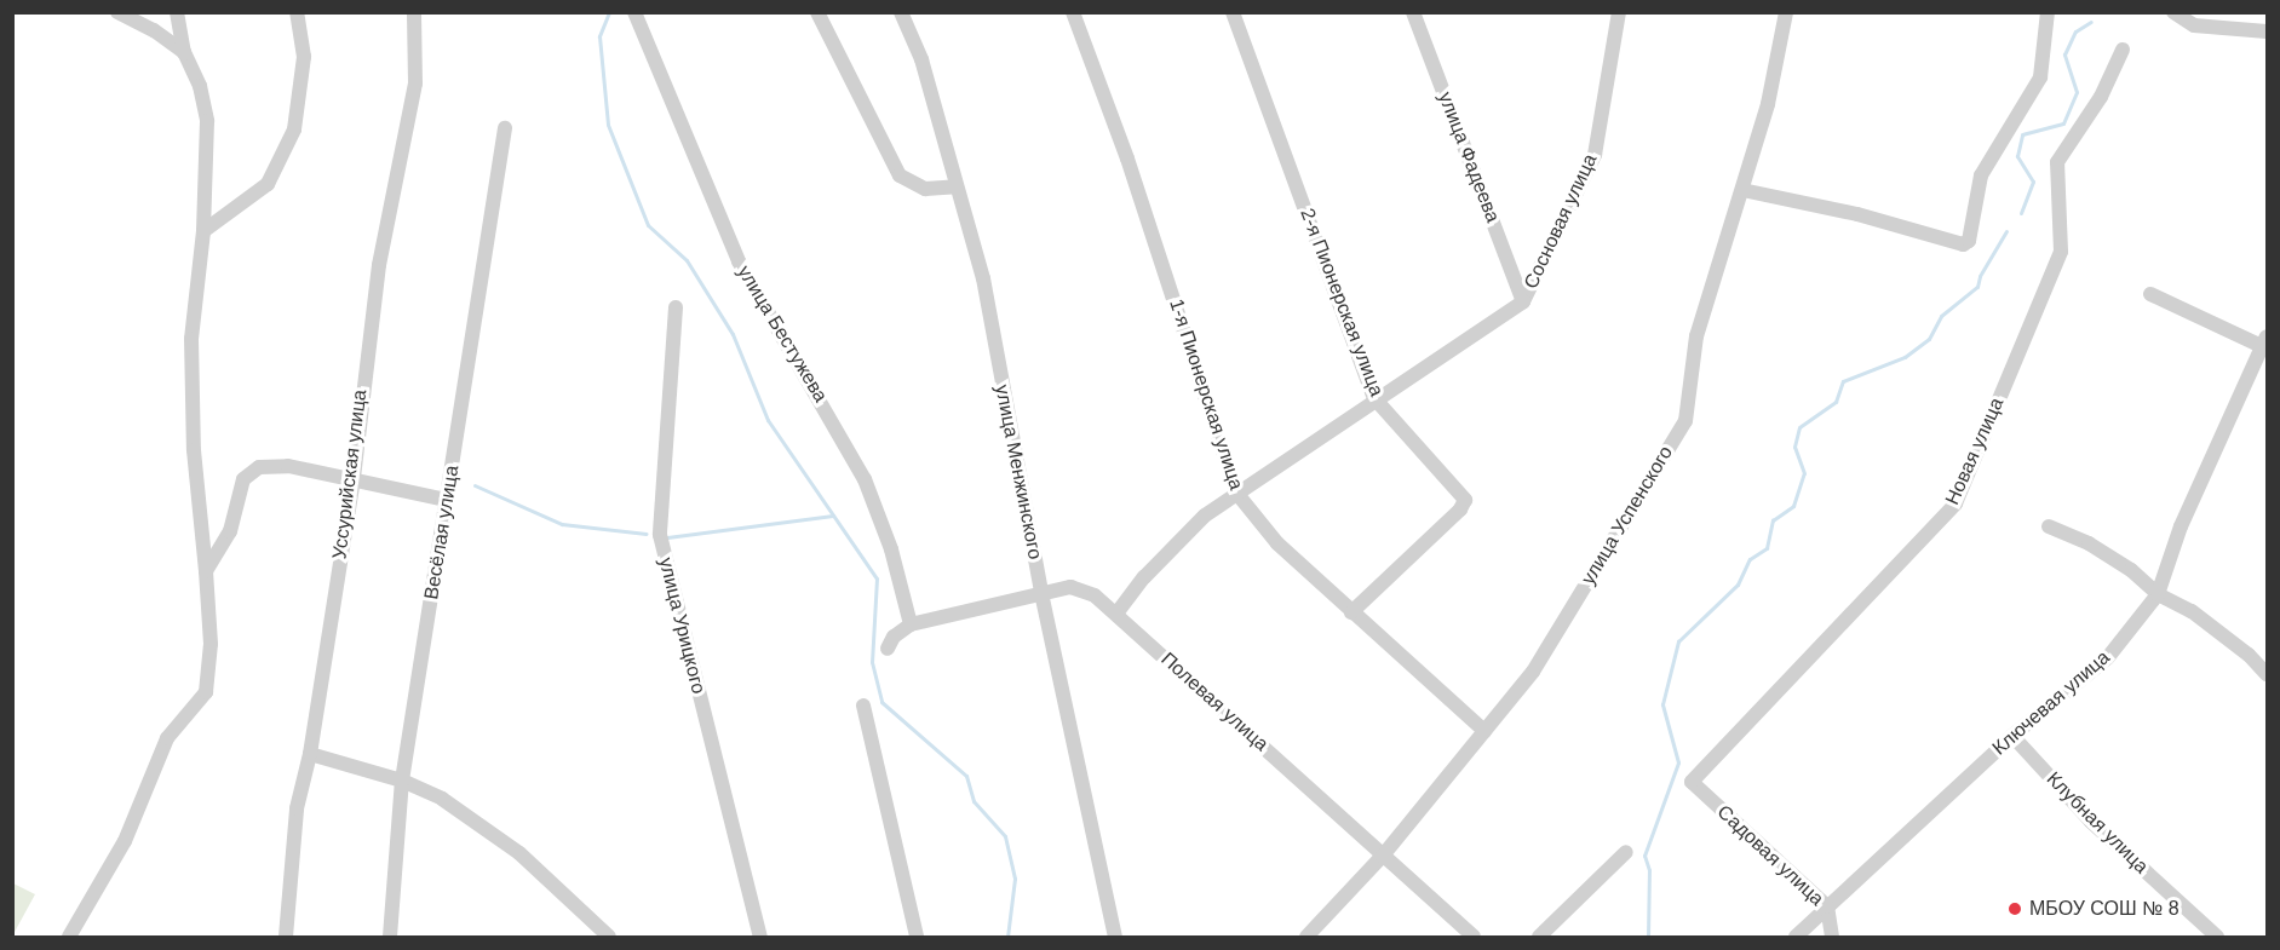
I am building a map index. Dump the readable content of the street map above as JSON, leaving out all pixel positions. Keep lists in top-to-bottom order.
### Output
{
  "streets": {
    "street": [
      "улица Фадеева",
      "Сосновая улица",
      "2-я Пионерская улица",
      "улица Бестужева",
      "1-я Пионерская улица",
      "Новая улица",
      "улица Менжинского",
      "Уссурийская улица",
      "улица Успенского",
      "Весёлая улица",
      "улица Урицкого",
      "Полевая улица",
      "Ключевая улица",
      "Клубная улица",
      "Садовая улица"
    ]
  },
  "crossings": [
    ["улица Фадеева", "Сосновая улица"],
    ["2-я Пионерская улица", "1-я Пионерская улица"],
    ["улица Бестужева", "Полевая улица"],
    ["1-я Пионерская улица", "улица Успенского"],
    ["Новая улица", "Садовая улица"],
    ["улица Менжинского", "Полевая улица"],
    ["улица Успенского", "Полевая улица"],
    ["Ключевая улица", "Клубная улица"],
    ["Ключевая улица", "Садовая улица"]
  ],
  "places": ["МБОУ СОШ № 8"]
}
